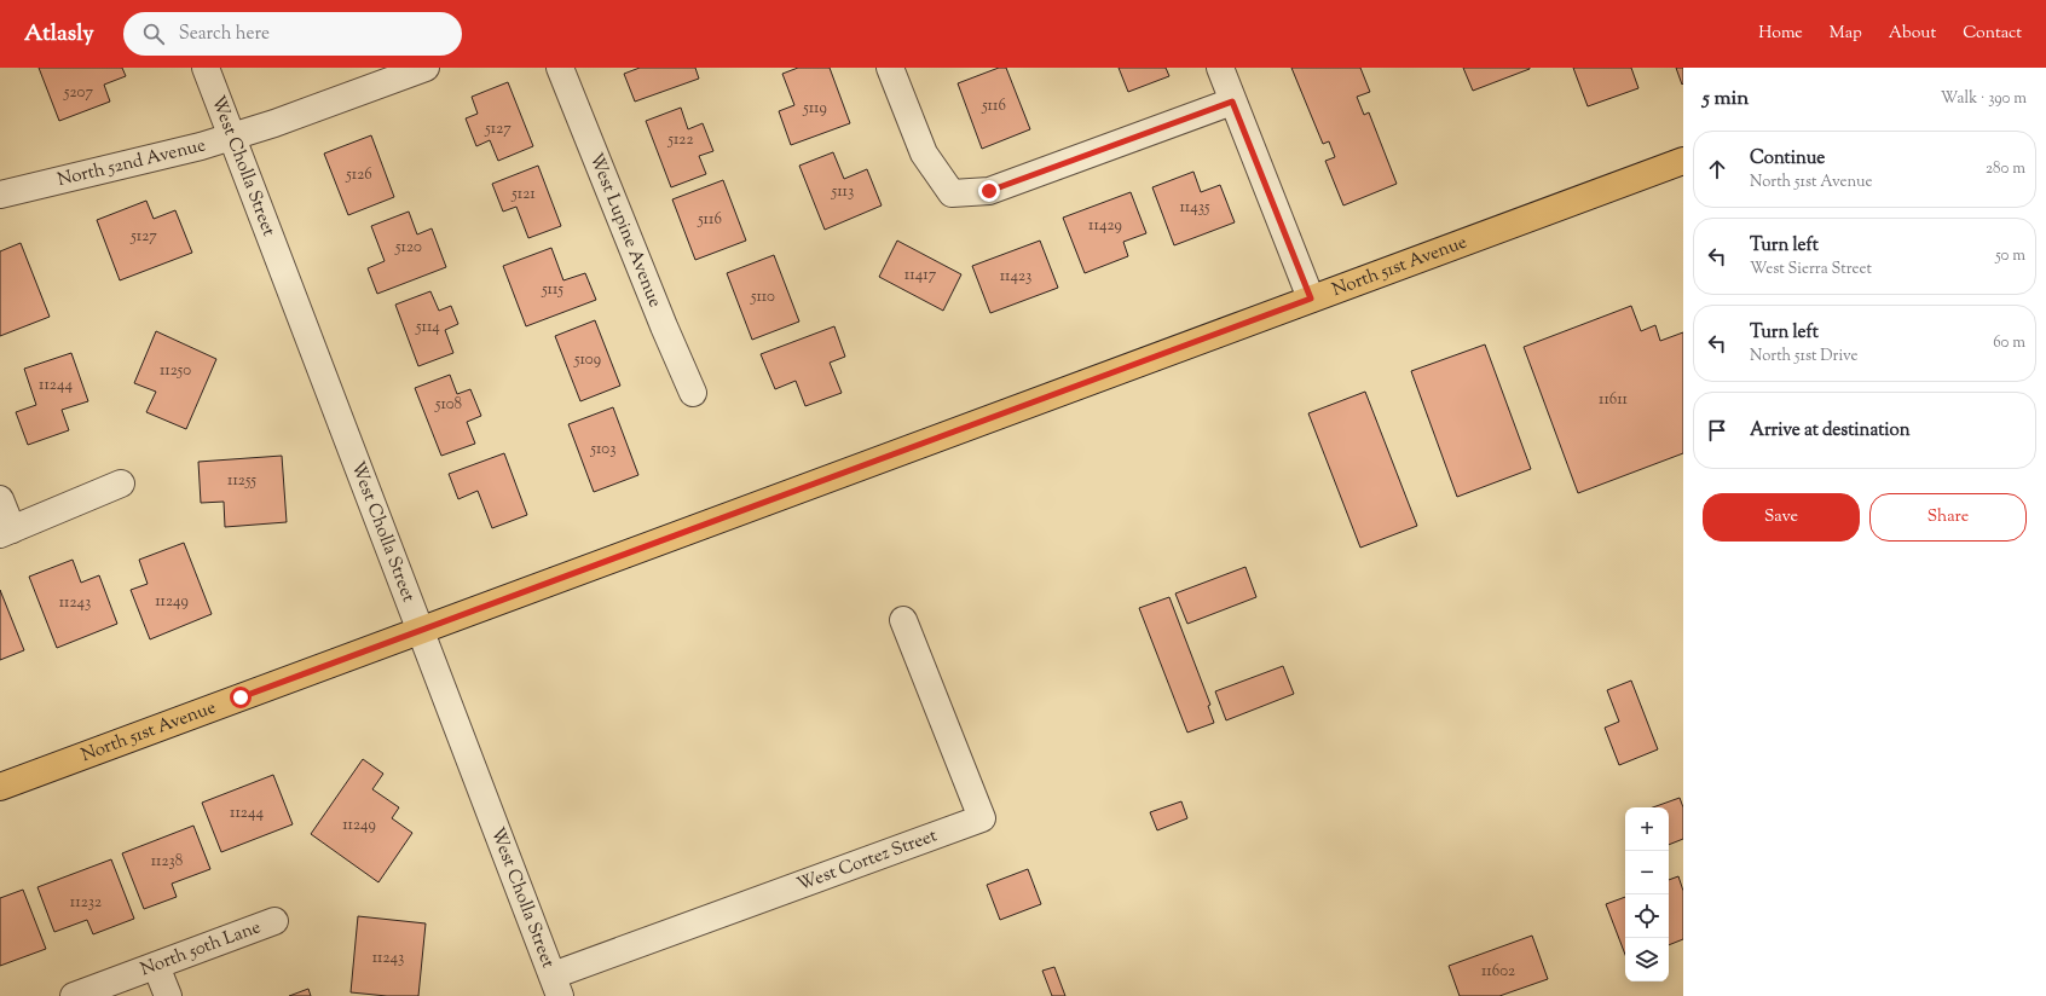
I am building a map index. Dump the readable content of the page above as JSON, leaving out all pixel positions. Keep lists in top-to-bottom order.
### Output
{
  "streets": {
    "main road": ["North 51st Avenue"],
    "street": [
      "North 52nd Avenue",
      "West Cholla Street",
      "West Lupine Avenue",
      "West Cortez Street",
      "North 50th Lane"
    ]
  },
  "crossings": [
    ["North 52nd Avenue", "West Cholla Street"],
    ["West Cholla Street", "North 51st Avenue"],
    ["West Cholla Street", "West Cortez Street"]
  ],
  "house_numbers": [
    "5207",
    "5116",
    "5119",
    "5127",
    "5122",
    "5126",
    "5113",
    "5121",
    "11435",
    "5116",
    "11429",
    "5127",
    "5120",
    "11417",
    "11423",
    "5115",
    "5110",
    "5114",
    "5109",
    "11250",
    "11244",
    "11611",
    "5108",
    "5103",
    "11255",
    "11249",
    "11243",
    "11244",
    "11249",
    "11238",
    "11232",
    "11243",
    "11602"
  ],
  "page": {
    "header": "Atlasly",
    "search": "Search here",
    "nav": [
      "Home",
      "Map",
      "About",
      "Contact"
    ],
    "heading": ["5 min", "Walk · 390 m"],
    "list": [
      ["Continue", "North 51st Avenue", "280 m"],
      ["Turn left", "West Sierra Street", "50 m"],
      ["Turn left", "North 51st Drive", "60 m"],
      "Arrive at destination"
    ],
    "buttons": ["Save", "Share"],
    "map_buttons": ["+", "−"]
  }
}
